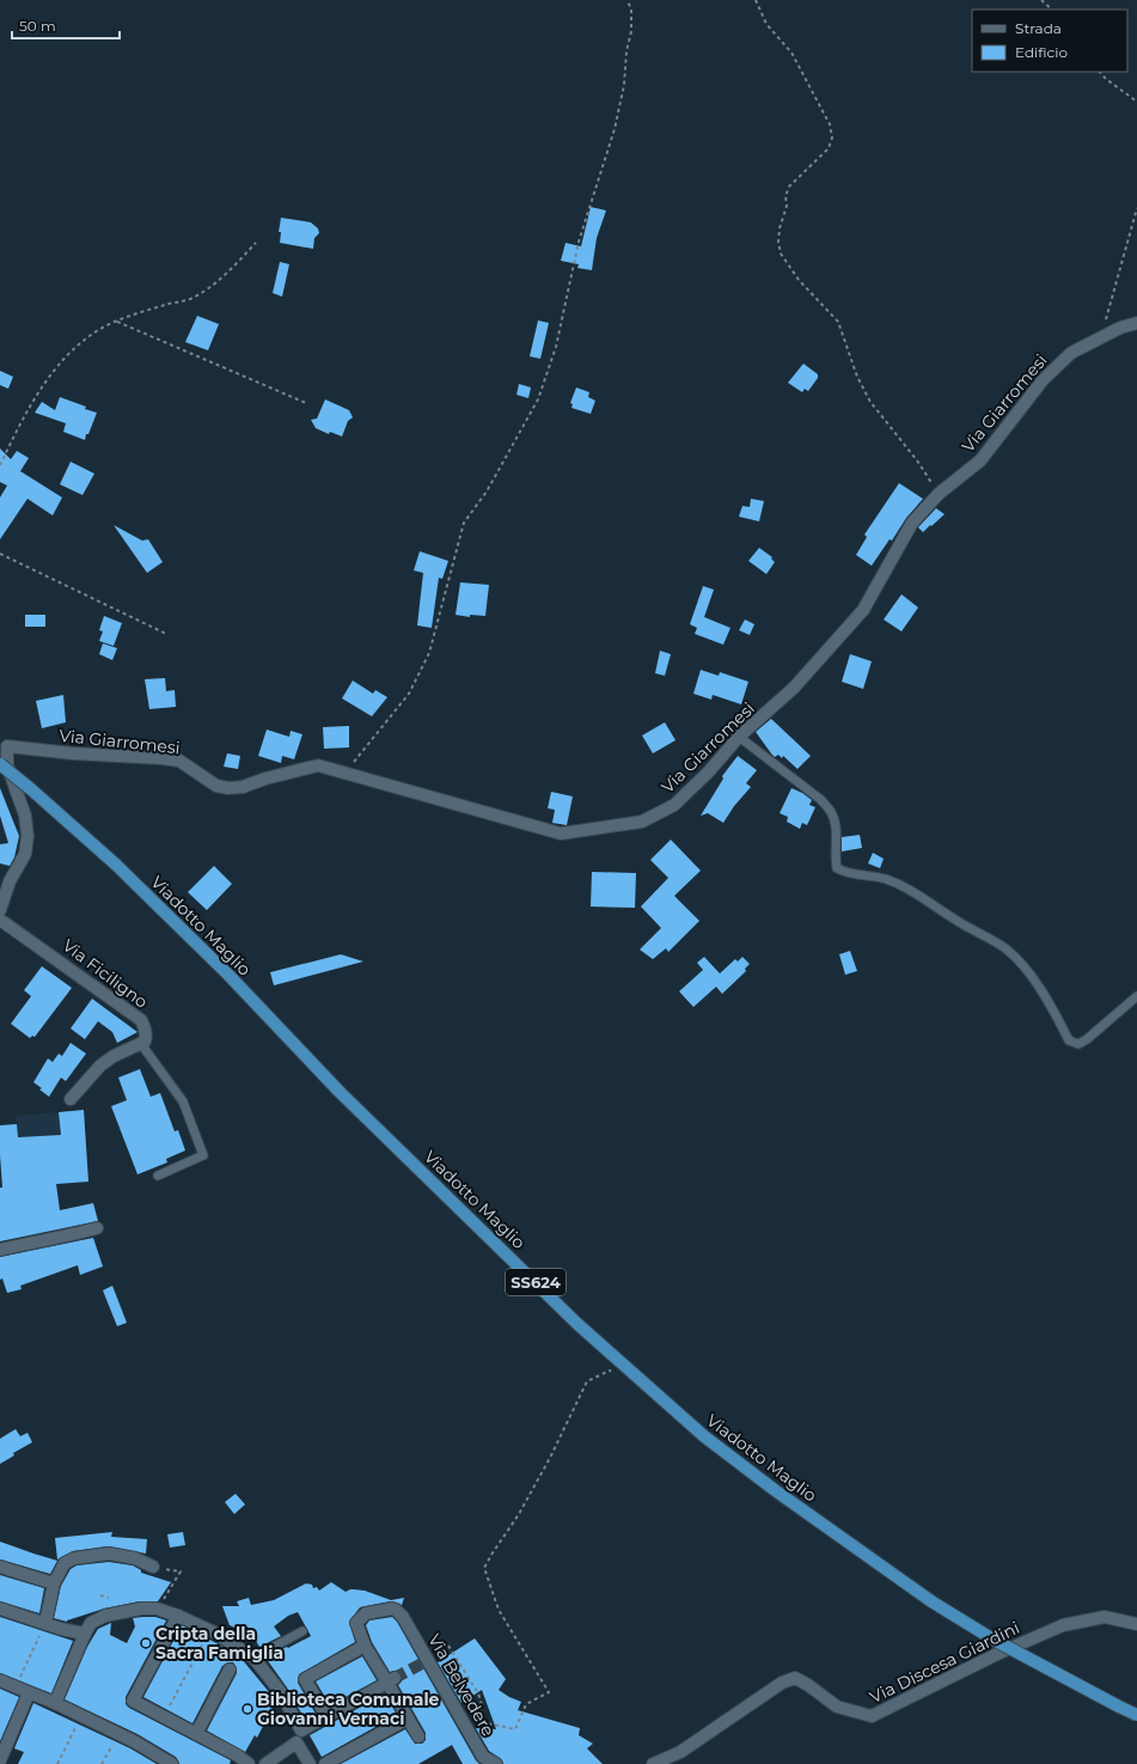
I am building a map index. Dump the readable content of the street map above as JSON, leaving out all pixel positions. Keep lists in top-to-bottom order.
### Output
{
  "streets": {
    "main road": ["Viadotto Maglio", "SS624"],
    "street": [
      "Via Giarromesi",
      "Via Ficiligno",
      "Via Discesa Giardini",
      "Via Belvedere"
    ]
  },
  "places": ["Cripta della Sacra Famiglia", "Biblioteca Comunale Giovanni Vernaci"],
  "legend": ["Strada", "Edificio"],
  "scale_bar": "50 m"
}
